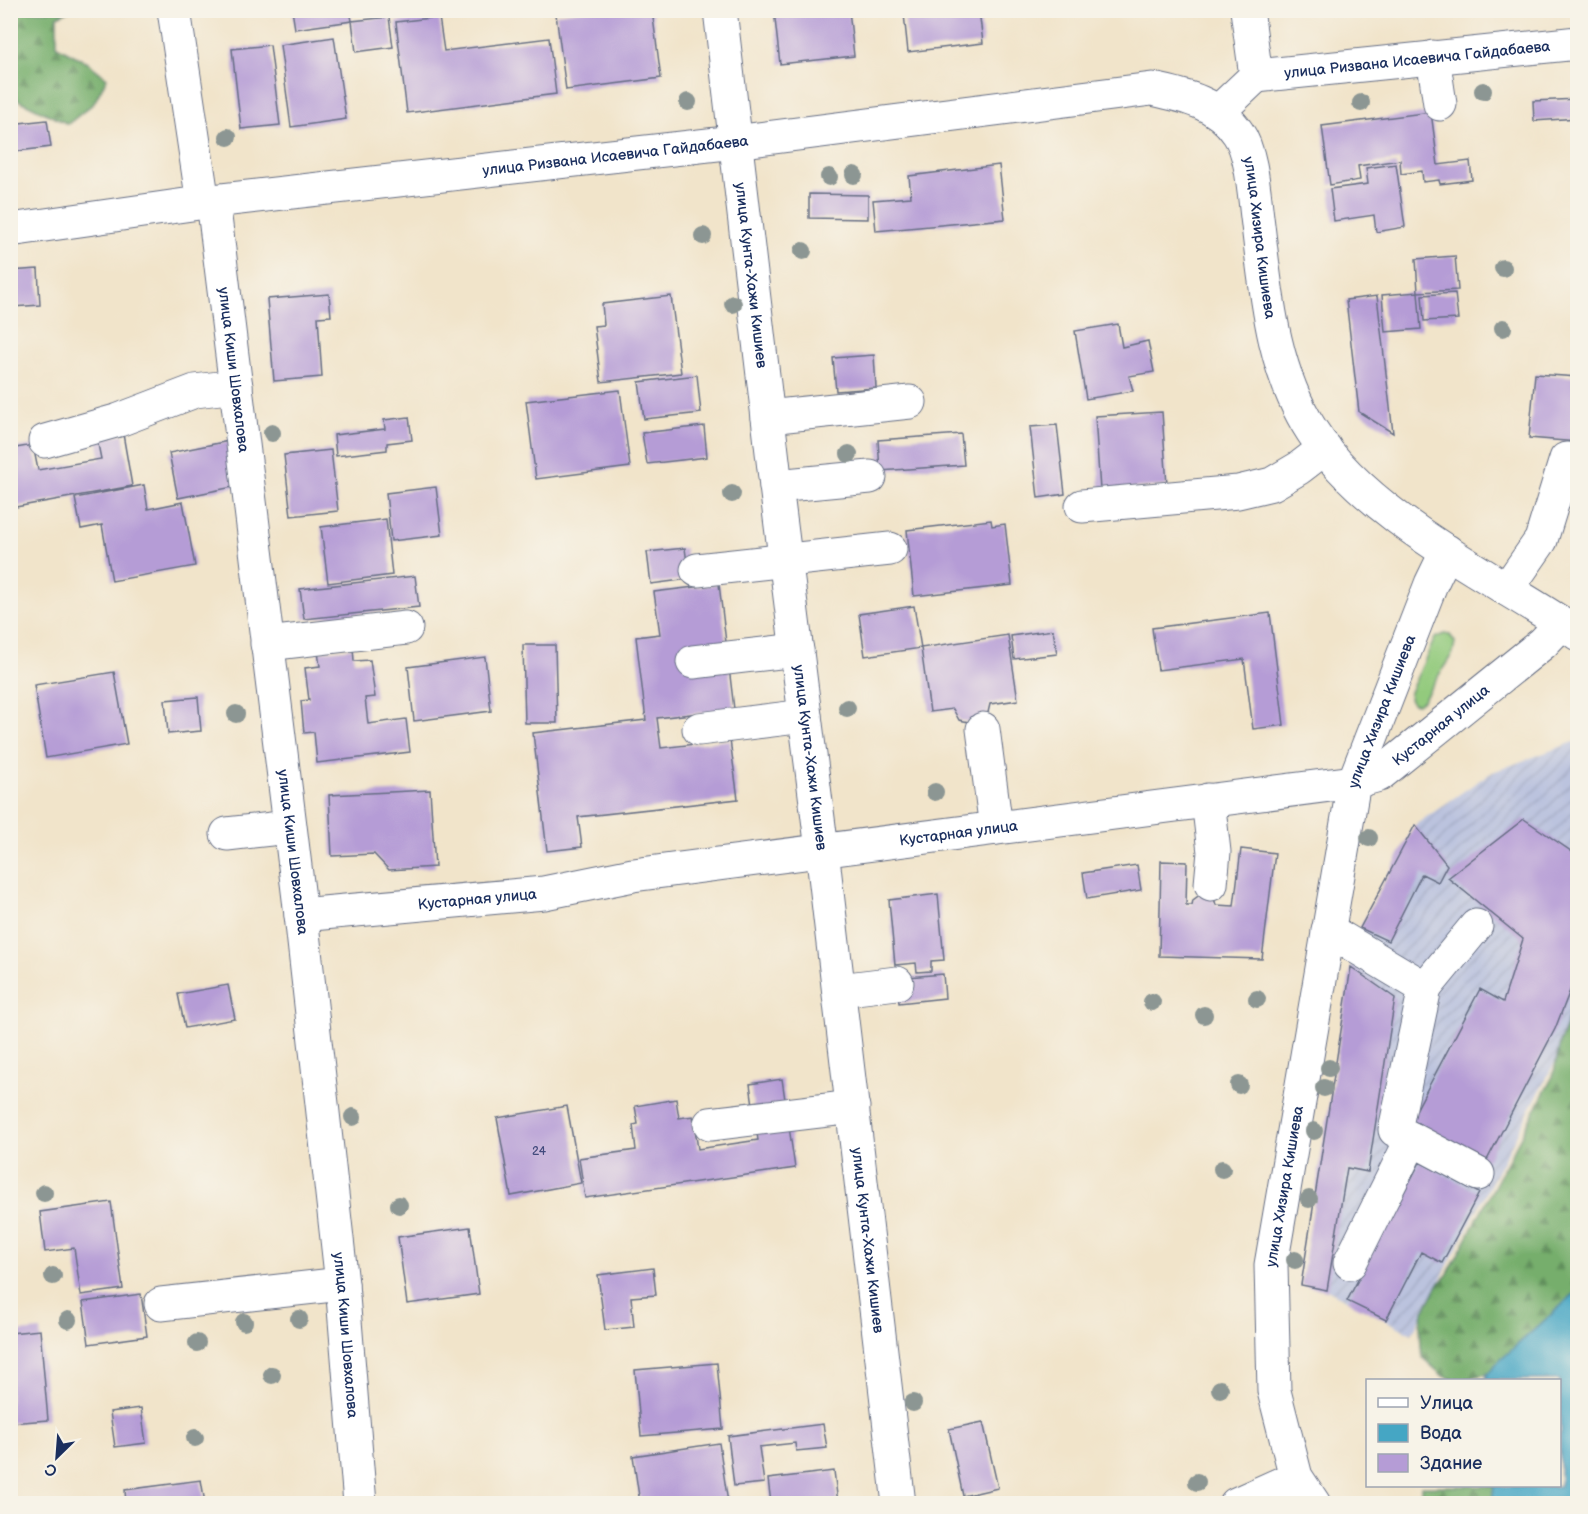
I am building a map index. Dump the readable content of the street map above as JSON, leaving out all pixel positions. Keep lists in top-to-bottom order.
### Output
{
  "streets": {
    "street": [
      "улица Ризвана Исаевича Гайдабаева",
      "улица Хизира Кишиева",
      "улица Кунта-Хажи Кишиев",
      "улица Киши Шовхалова",
      "Кустарная улица"
    ]
  },
  "crossings": [
    ["улица Ризвана Исаевича Гайдабаева", "улица Хизира Кишиева"],
    ["улица Ризвана Исаевича Гайдабаева", "улица Кунта-Хажи Кишиев"],
    ["улица Ризвана Исаевича Гайдабаева", "улица Киши Шовхалова"],
    ["улица Хизира Кишиева", "Кустарная улица"],
    ["улица Кунта-Хажи Кишиев", "Кустарная улица"],
    ["улица Киши Шовхалова", "Кустарная улица"]
  ],
  "house_numbers": ["24"],
  "legend": ["Улица", "Вода", "Здание"],
  "north": "bottom left"
}
